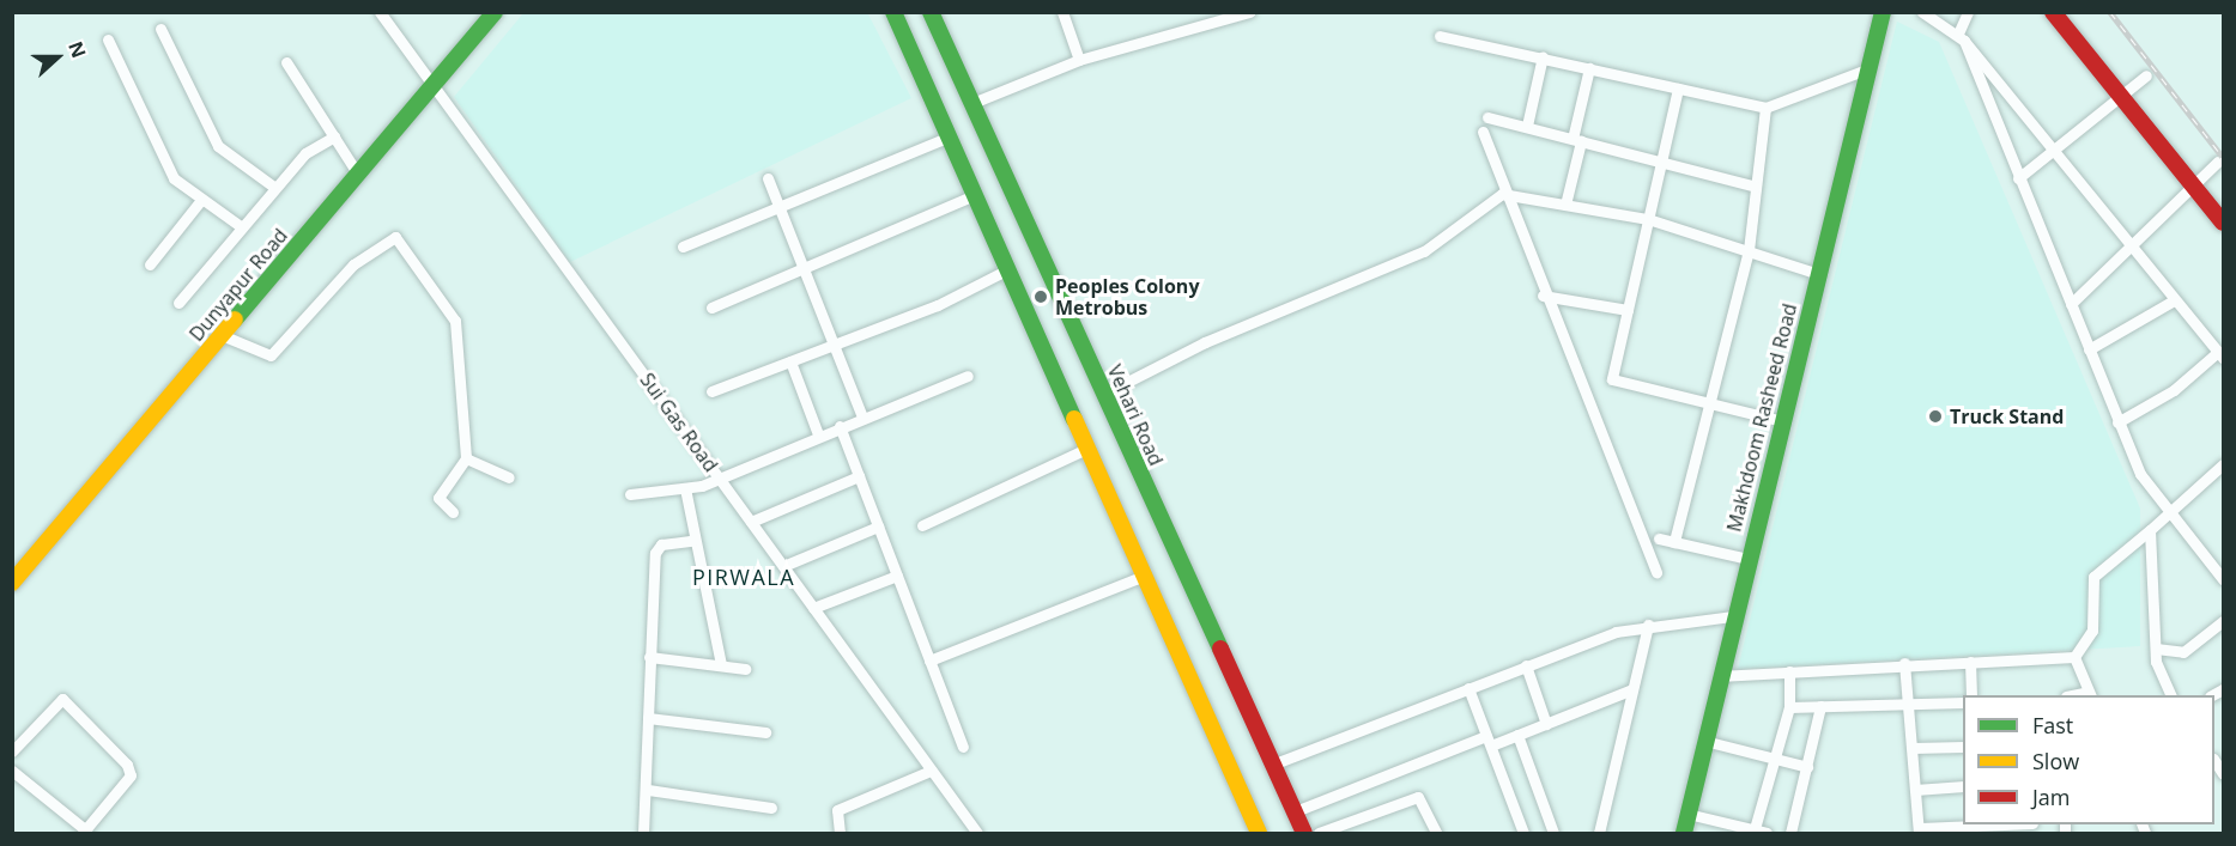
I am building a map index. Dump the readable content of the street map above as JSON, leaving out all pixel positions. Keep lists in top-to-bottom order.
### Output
{
  "streets": {
    "main road": ["Dunyapur Road", "Vehari Road", "Makhdoom Rasheed Road"],
    "street": ["Sui Gas Road"]
  },
  "crossings": [
    ["Dunyapur Road", "Sui Gas Road"]
  ],
  "districts": ["PIRWALA"],
  "places": ["Peoples Colony Metrobus", "Truck Stand"],
  "legend": ["Fast", "Slow", "Jam"],
  "north": "right"
}
